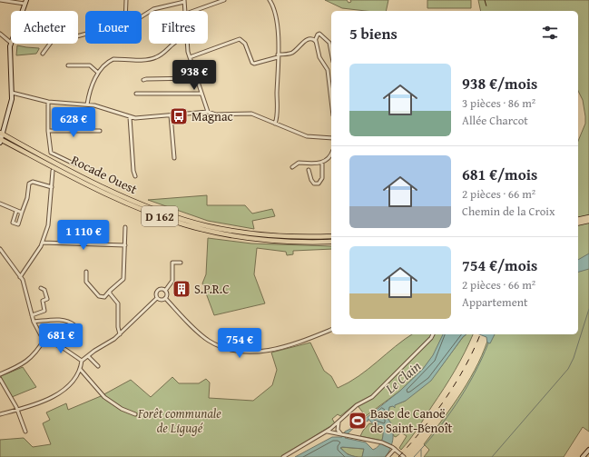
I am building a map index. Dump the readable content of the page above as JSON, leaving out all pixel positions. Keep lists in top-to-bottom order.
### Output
{
  "streets": {
    "main road": ["Rocade Ouest", "D 162"]
  },
  "water": ["Le Clain"],
  "parks": ["Forêt communale de Ligugé"],
  "places": {
    "bus stop": ["Magnac"],
    "building": ["S.P.R.C"],
    "sports": ["Base de Canoë de Saint-Benoît"]
  },
  "page": {
    "chip": ["Acheter", "Louer", "Filtres"],
    "heading": "5 biens",
    "list": [
      {
        "name": "938 €/mois",
        "note": "3 pièces · 86 m² · Allée Charcot"
      },
      {
        "name": "681 €/mois",
        "note": "2 pièces · 66 m² · Chemin de la Croix"
      },
      {
        "name": "754 €/mois",
        "note": "2 pièces · 66 m² · Appartement"
      }
    ],
    "price": [
      "938 €",
      "628 €",
      "1 110 €",
      "681 €",
      "754 €"
    ]
  }
}
